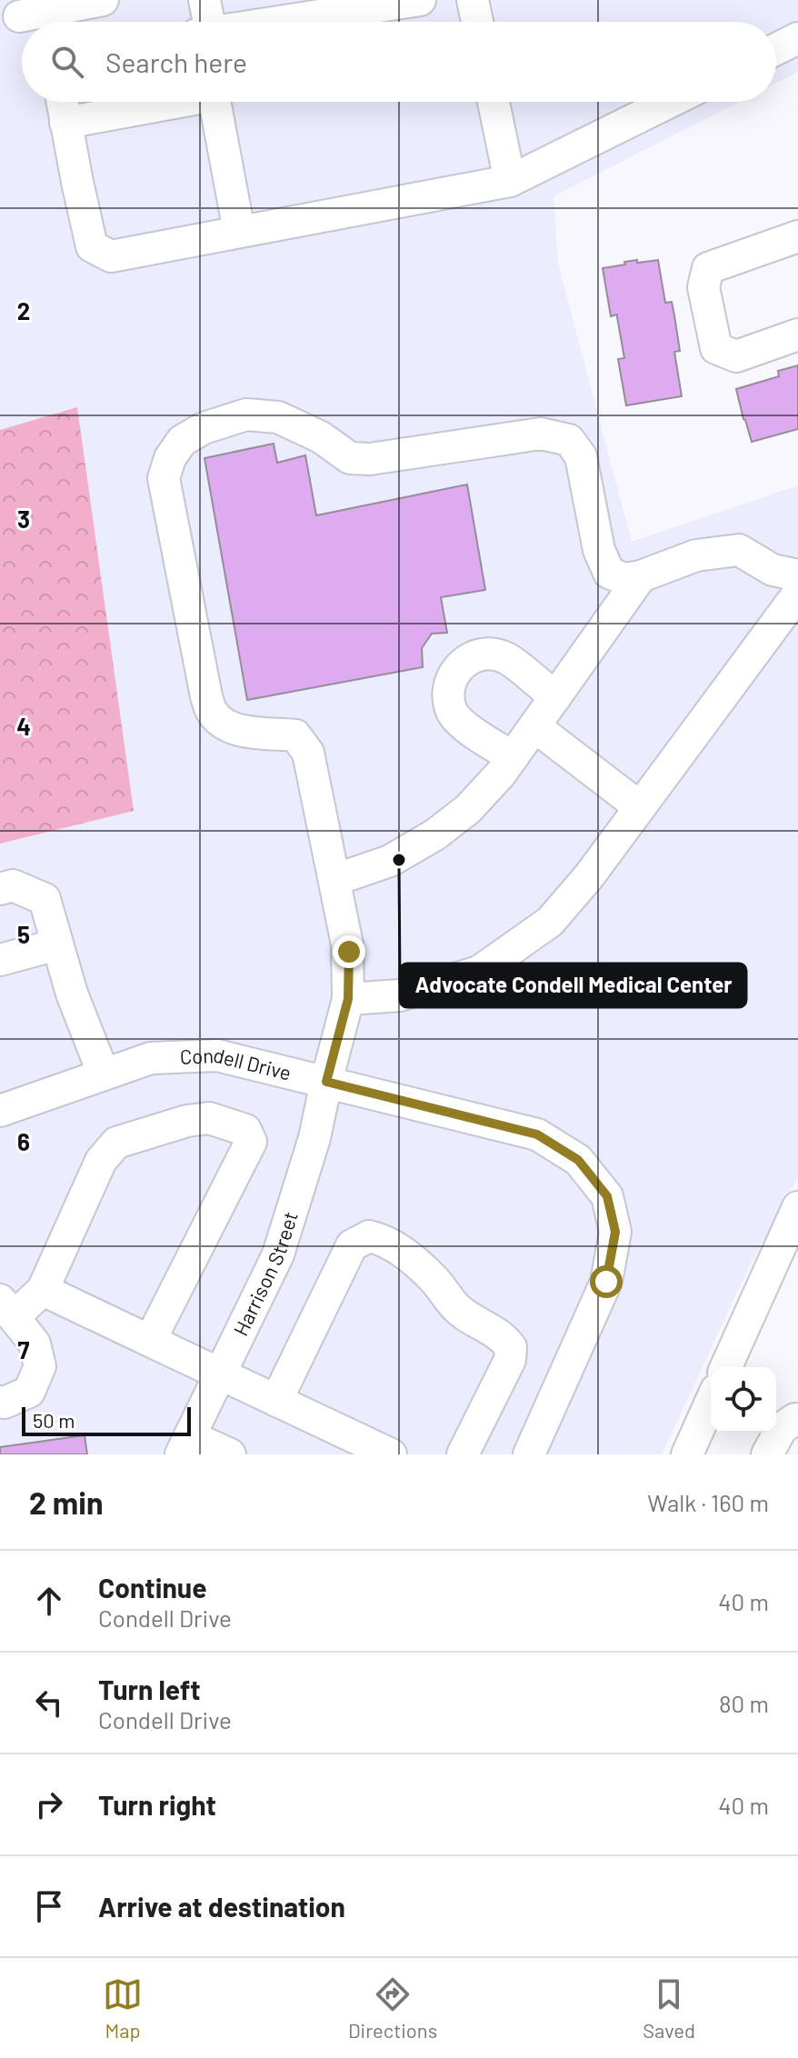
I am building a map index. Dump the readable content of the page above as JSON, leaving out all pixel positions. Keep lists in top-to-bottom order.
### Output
{
  "streets": {
    "street": ["Condell Drive", "Harrison Street"]
  },
  "crossings": [
    ["Condell Drive", "Harrison Street"]
  ],
  "places": ["Advocate Condell Medical Center"],
  "scale_bar": "50 m",
  "page": {
    "search": "Search here",
    "scale": "50 m",
    "heading": ["2 min", "Walk · 160 m"],
    "list": [
      ["Continue", "Condell Drive", "40 m"],
      ["Turn left", "Condell Drive", "80 m"],
      ["Turn right", "40 m"],
      "Arrive at destination"
    ],
    "nav": ["Map", "Directions", "Saved"]
  },
  "grid": {
    "rows": [
      "2",
      "3",
      "4",
      "5",
      "6",
      "7"
    ]
  }
}
